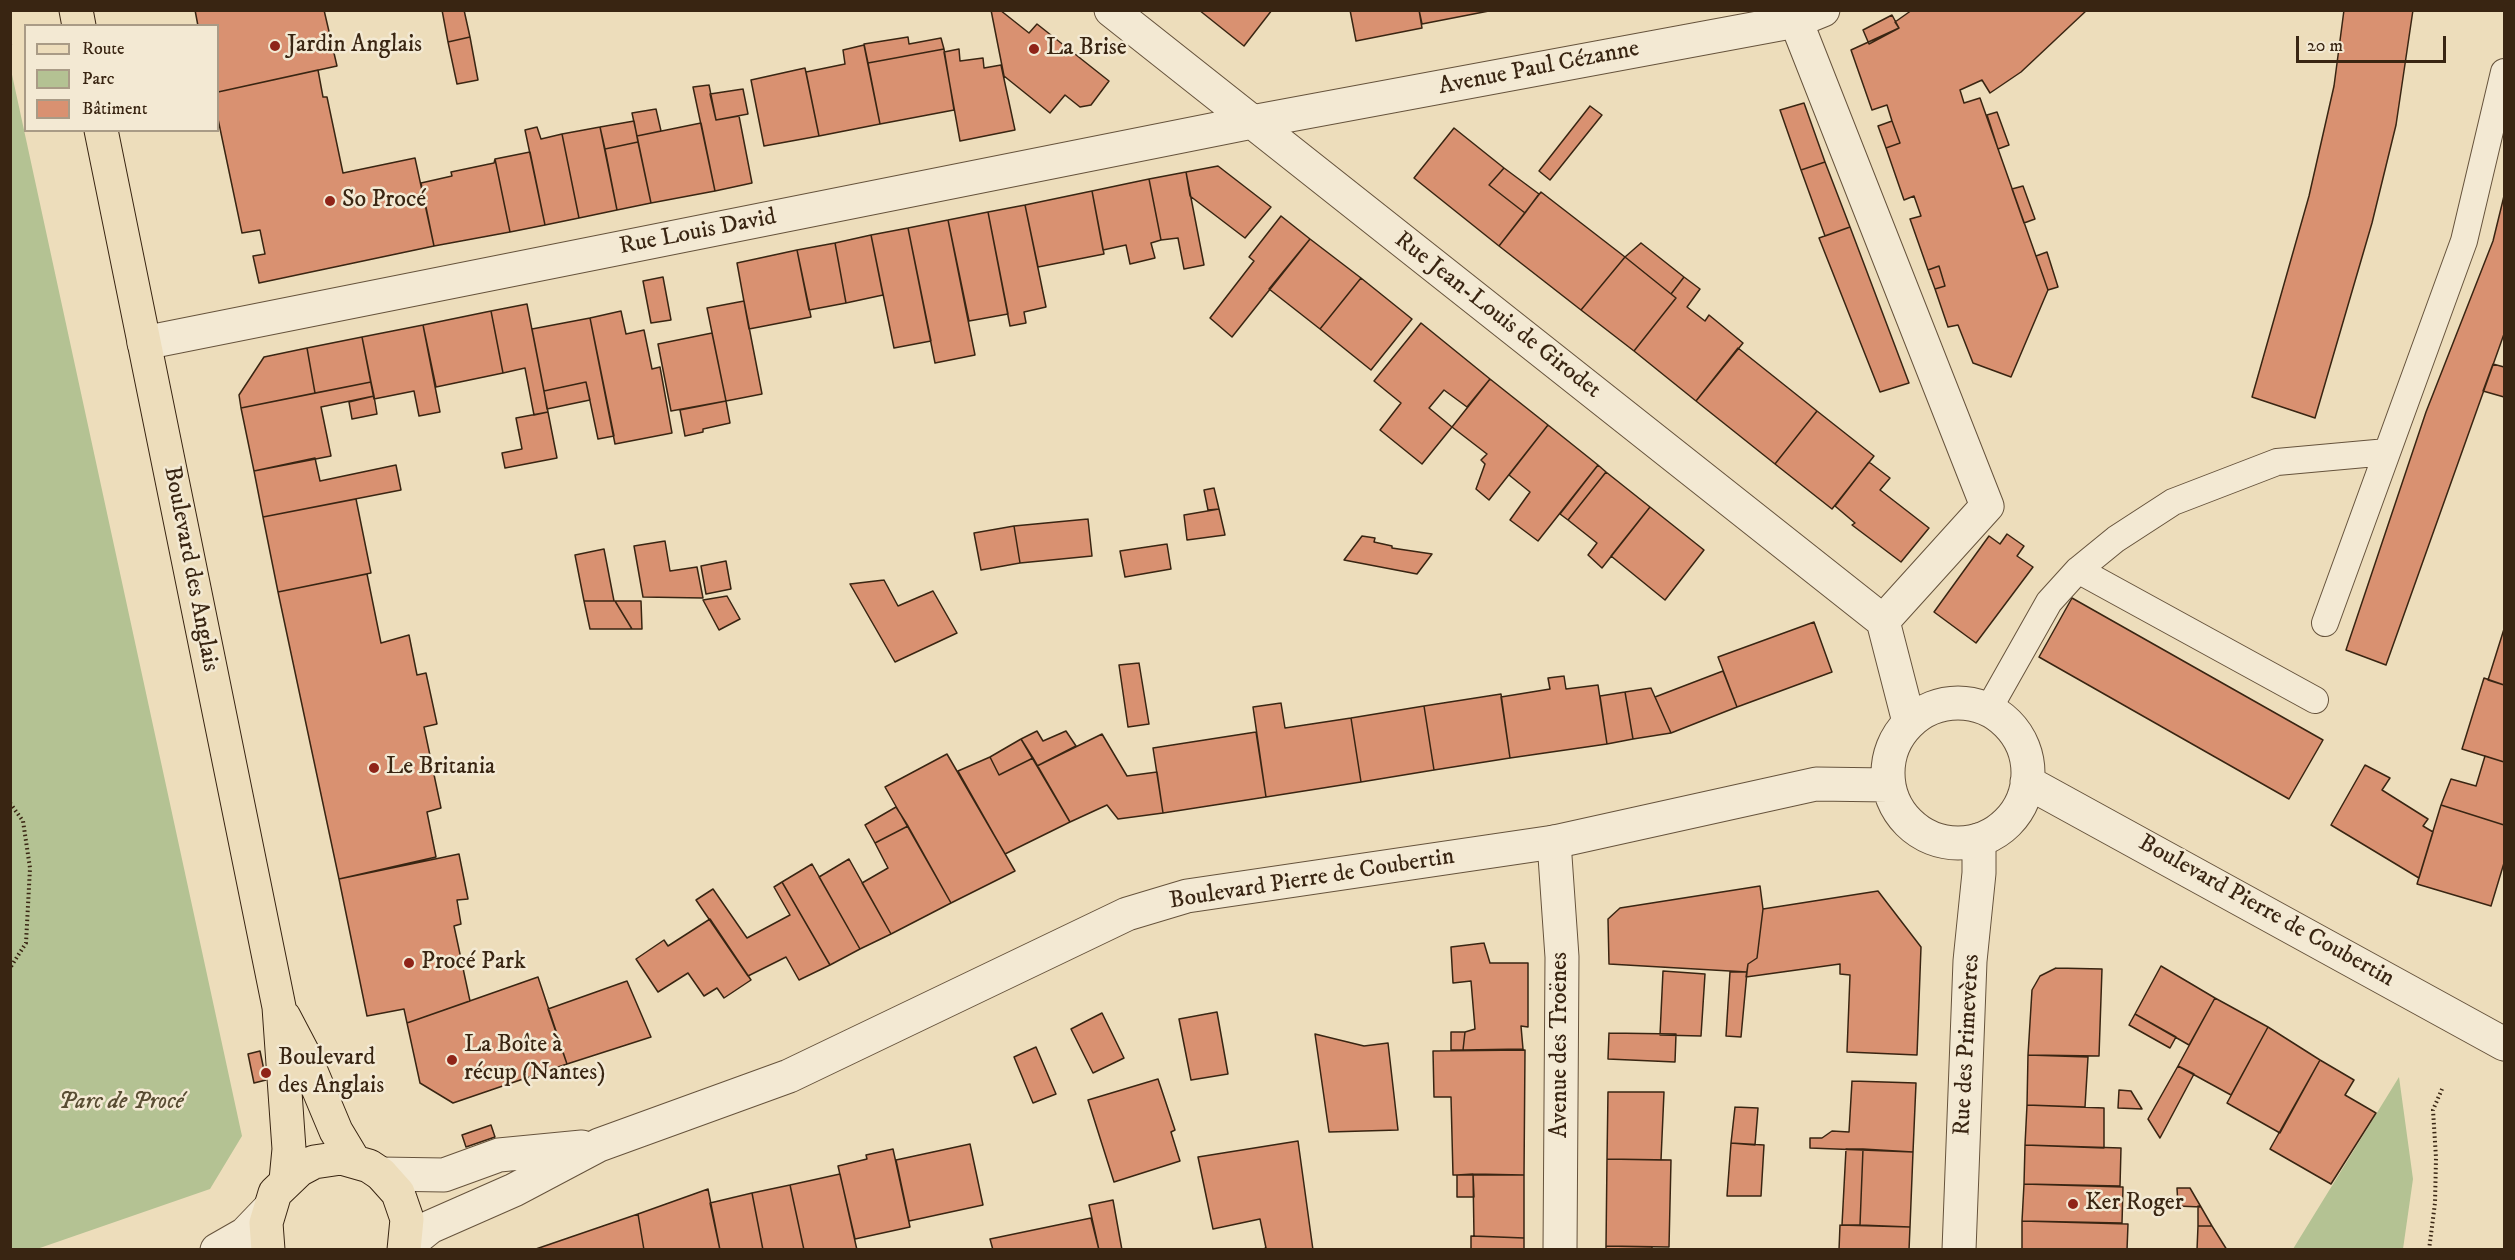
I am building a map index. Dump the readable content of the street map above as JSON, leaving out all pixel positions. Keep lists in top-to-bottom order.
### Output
{
  "streets": {
    "main road": ["Boulevard des Anglais"],
    "street": [
      "Avenue Paul Cézanne",
      "Rue Louis David",
      "Rue Jean-Louis de Girodet",
      "Boulevard Pierre de Coubertin",
      "Avenue des Troënes",
      "Rue des Primevères"
    ]
  },
  "crossings": [
    ["Avenue Paul Cézanne", "Rue Louis David"],
    ["Avenue Paul Cézanne", "Rue Jean-Louis de Girodet"],
    ["Rue Louis David", "Rue Jean-Louis de Girodet"],
    ["Rue Louis David", "Boulevard des Anglais"],
    ["Boulevard des Anglais", "Boulevard Pierre de Coubertin"],
    ["Boulevard Pierre de Coubertin", "Avenue des Troënes"],
    ["Boulevard Pierre de Coubertin", "Rue des Primevères"]
  ],
  "parks": ["Parc de Procé"],
  "places": [
    "Jardin Anglais",
    "La Brise",
    "So Procé",
    "Le Britania",
    "Procé Park",
    "La Boîte à récup (Nantes)",
    "Boulevard des Anglais",
    "Ker Roger"
  ],
  "legend": ["Route", "Parc", "Bâtiment"],
  "scale_bar": "20 m"
}
